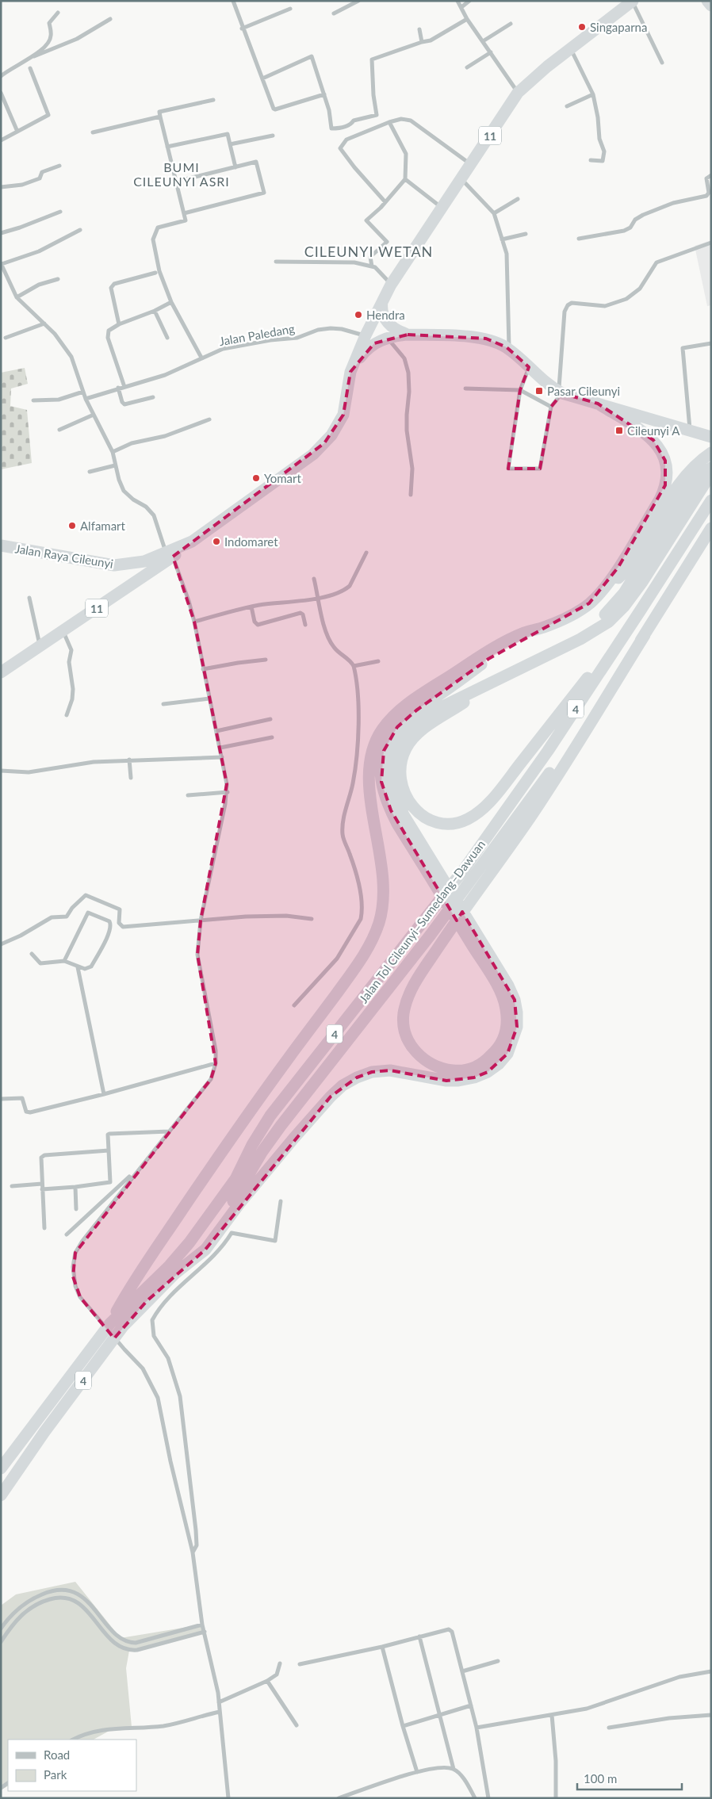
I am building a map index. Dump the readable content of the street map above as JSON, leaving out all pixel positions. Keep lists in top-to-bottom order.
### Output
{
  "streets": {
    "highway": [
      "11",
      "Jalan Raya Cileunyi",
      "4",
      "Jalan Tol Cileunyi–Sumedang–Dawuan"
    ],
    "street": ["Jalan Paledang"]
  },
  "crossings": [
    ["11", "Jalan Paledang"],
    ["11", "Jalan Raya Cileunyi"],
    ["4", "Jalan Tol Cileunyi–Sumedang–Dawuan"]
  ],
  "districts": ["BUMI CILEUNYI ASRI", "CILEUNYI WETAN"],
  "places": {
    "other": [
      "Singaparna",
      "Hendra",
      "Yomart",
      "Alfamart",
      "Indomaret"
    ],
    "transit": ["Pasar Cileunyi", "Cileunyi A"]
  },
  "legend": ["Road", "Park"],
  "scale_bar": "100 m"
}
